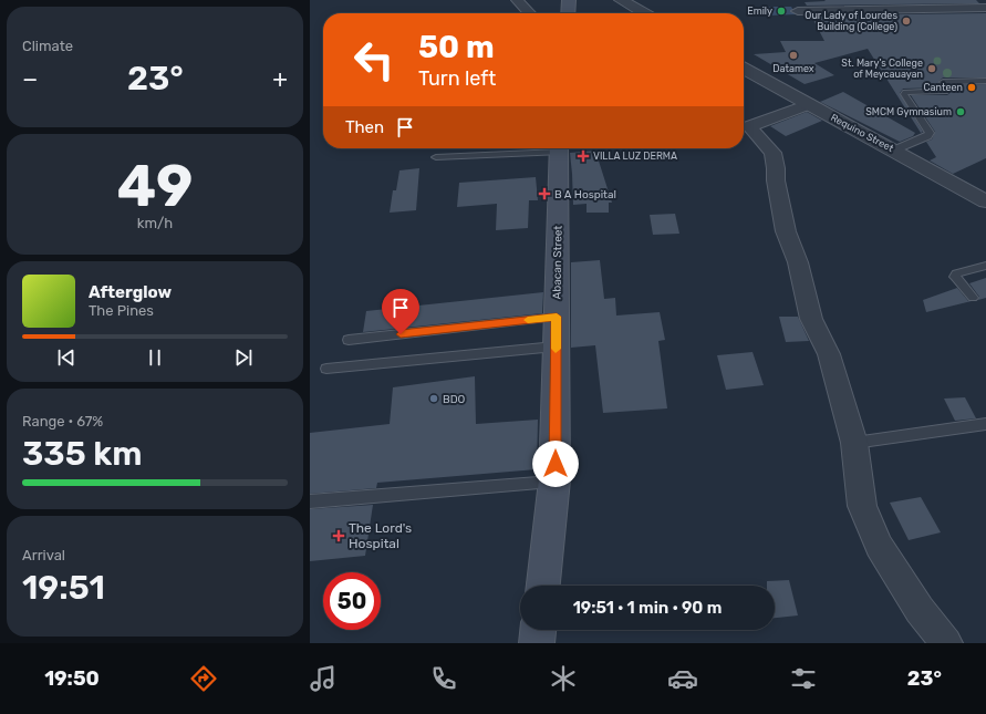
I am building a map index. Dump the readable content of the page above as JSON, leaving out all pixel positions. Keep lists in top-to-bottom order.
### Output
{
  "streets": {
    "main road": ["Abacan Street"],
    "street": ["Requino Street"]
  },
  "places": {
    "other": [
      "Emily",
      "Our Lady of Lourdes Building (College)",
      "Datamex",
      "St. Mary's College of Meycauayan",
      "Canteen",
      "SMCM Gymnasium",
      "BDO"
    ],
    "health": ["VILLA LUZ DERMA", "B A Hospital", "The Lord's Hospital"]
  },
  "page": {
    "tile": [
      "Climate",
      ["49", "km/h"],
      ["Range · 67%", "335 km"],
      ["Arrival", "19:51"]
    ],
    "turn": ["50 m", "Turn left"],
    "heat": ["−", "23°", "+"],
    "then": "Then",
    "song": ["Afterglow", "The Pines"],
    "limit": "50",
    "trip": "19:51 · 1 min · 90 m",
    "tabs": ["19:50", "23°"]
  }
}
